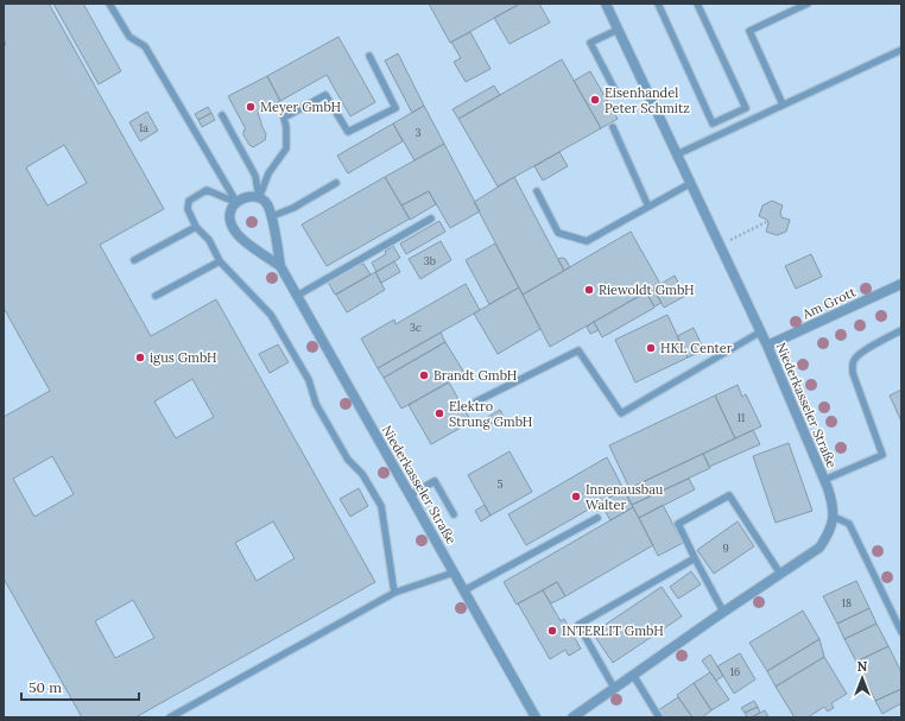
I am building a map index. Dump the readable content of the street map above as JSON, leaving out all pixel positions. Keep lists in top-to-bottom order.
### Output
{
  "streets": {
    "street": ["Am Grott", "Niederkasseler Straße"]
  },
  "crossings": [
    ["Am Grott", "Niederkasseler Straße"]
  ],
  "places": [
    "Eisenhandel Peter Schmitz",
    "Meyer GmbH",
    "Riewoldt GmbH",
    "HKL Center",
    "igus GmbH",
    "Brandt GmbH",
    "Elektro Strung GmbH",
    "Innenausbau Walter",
    "INTERLIT GmbH"
  ],
  "house_numbers": [
    "1a",
    "3",
    "3b",
    "3c",
    "11",
    "5",
    "9",
    "18",
    "16"
  ],
  "scale_bar": "50 m",
  "north": "top"
}
